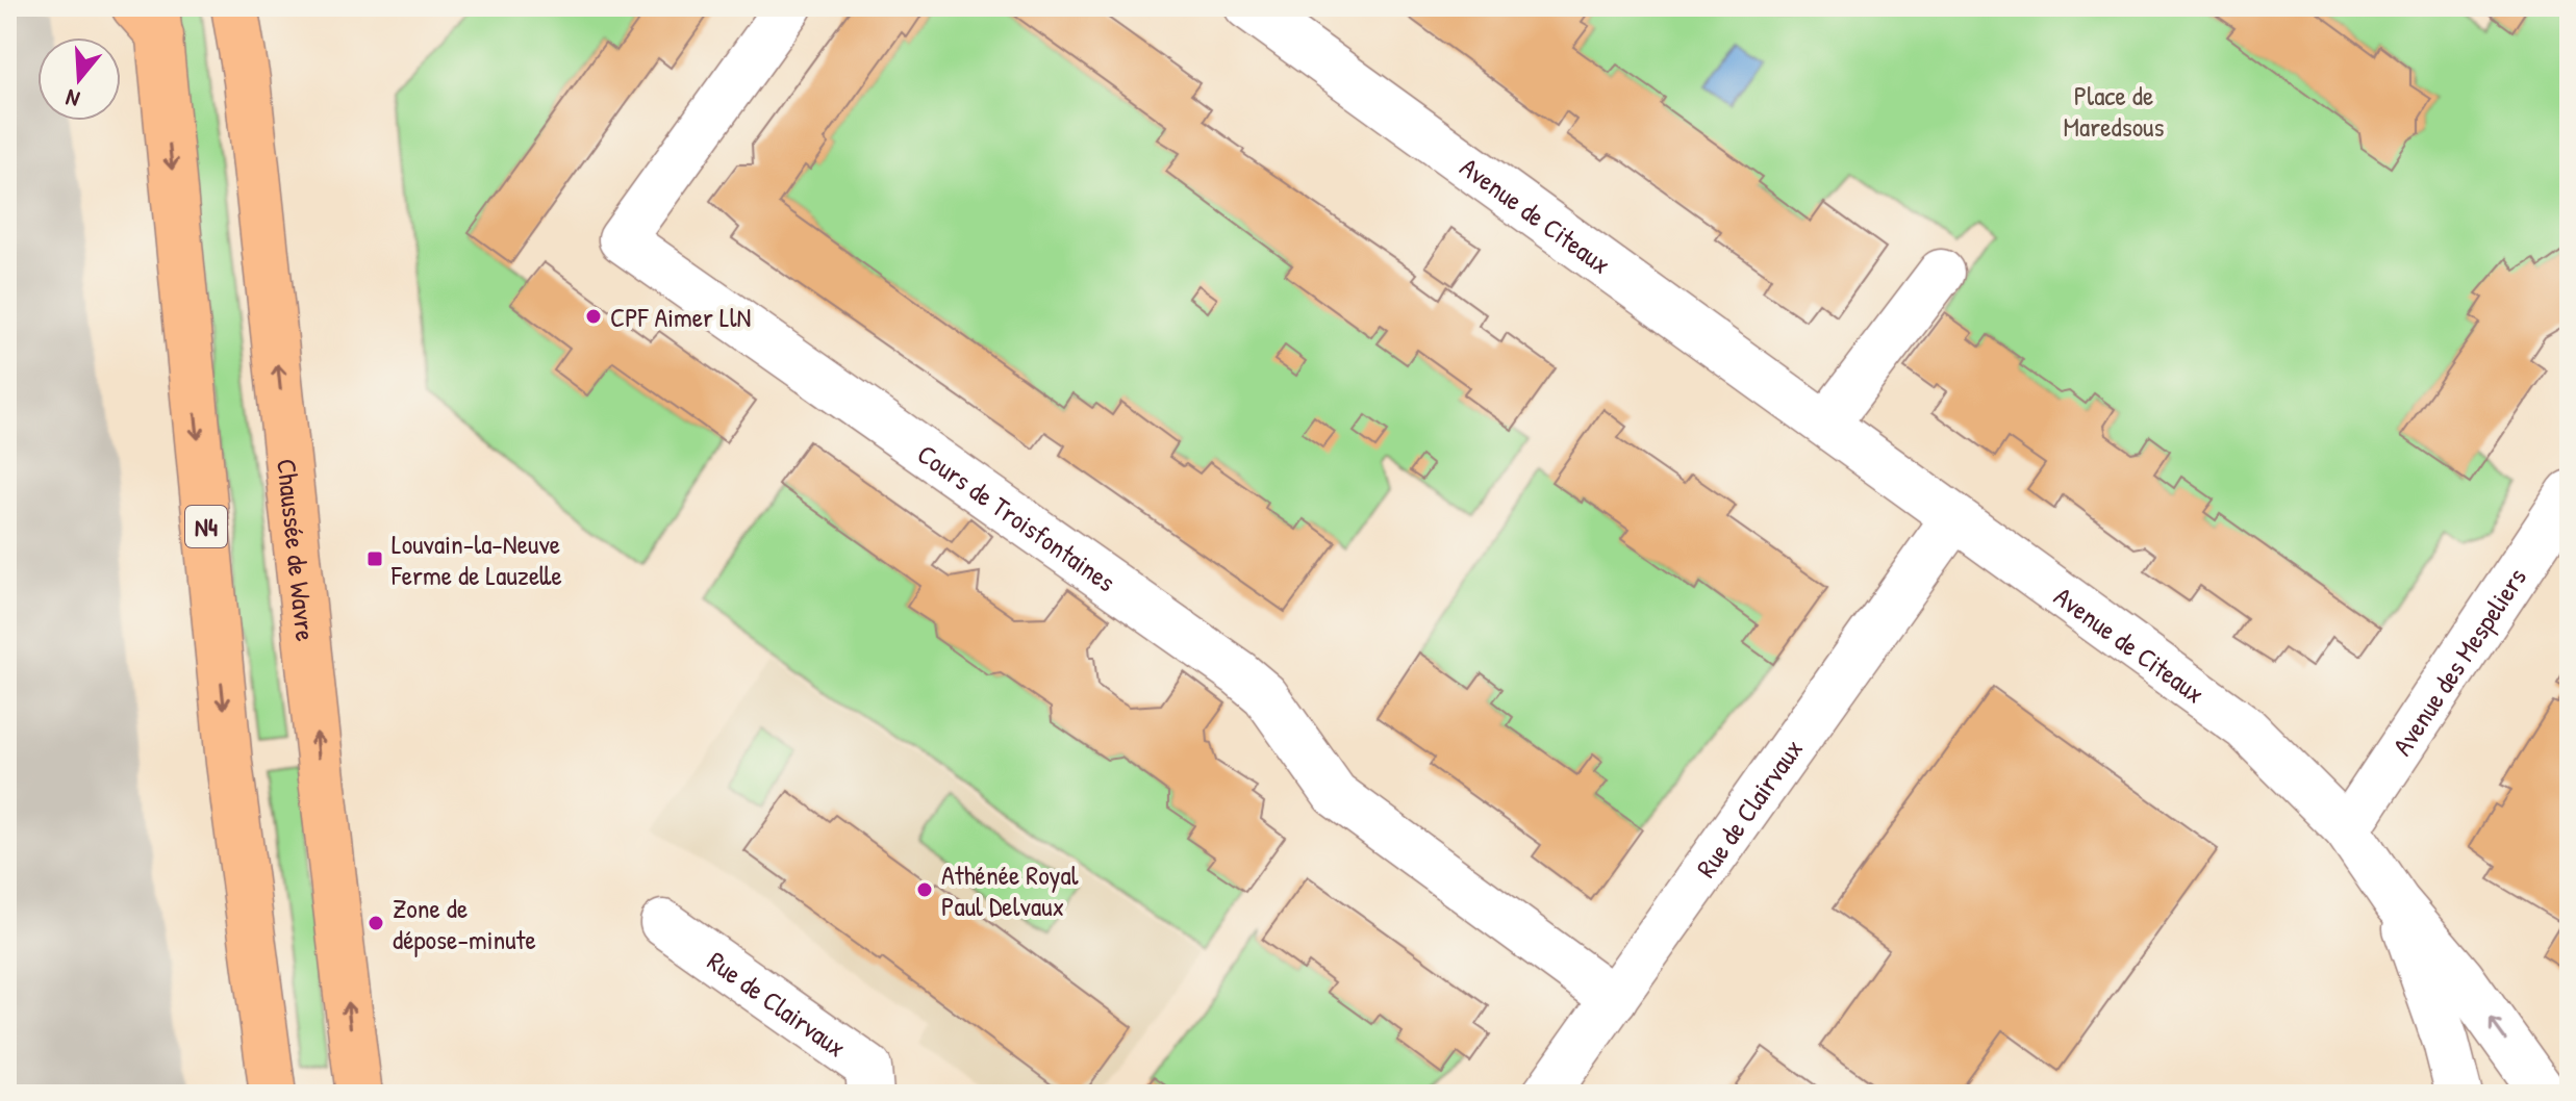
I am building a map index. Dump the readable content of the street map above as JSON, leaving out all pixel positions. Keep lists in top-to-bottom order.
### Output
{
  "streets": {
    "main road": ["N4", "Chaussée de Wavre"],
    "street": [
      "Avenue de Citeaux",
      "Cours de Troisfontaines",
      "Avenue des Mespeliers",
      "Rue de Clairvaux"
    ]
  },
  "crossings": [
    ["Avenue de Citeaux", "Avenue des Mespeliers"],
    ["Avenue de Citeaux", "Rue de Clairvaux"],
    ["Cours de Troisfontaines", "Rue de Clairvaux"]
  ],
  "parks": ["Place de Maredsous"],
  "places": {
    "other": ["CPF Aimer LlN", "Athénée Royal Paul Delvaux", "Zone de dépose-minute"],
    "transit": ["Louvain-la-Neuve Ferme de Lauzelle"]
  },
  "north": "bottom"
}
